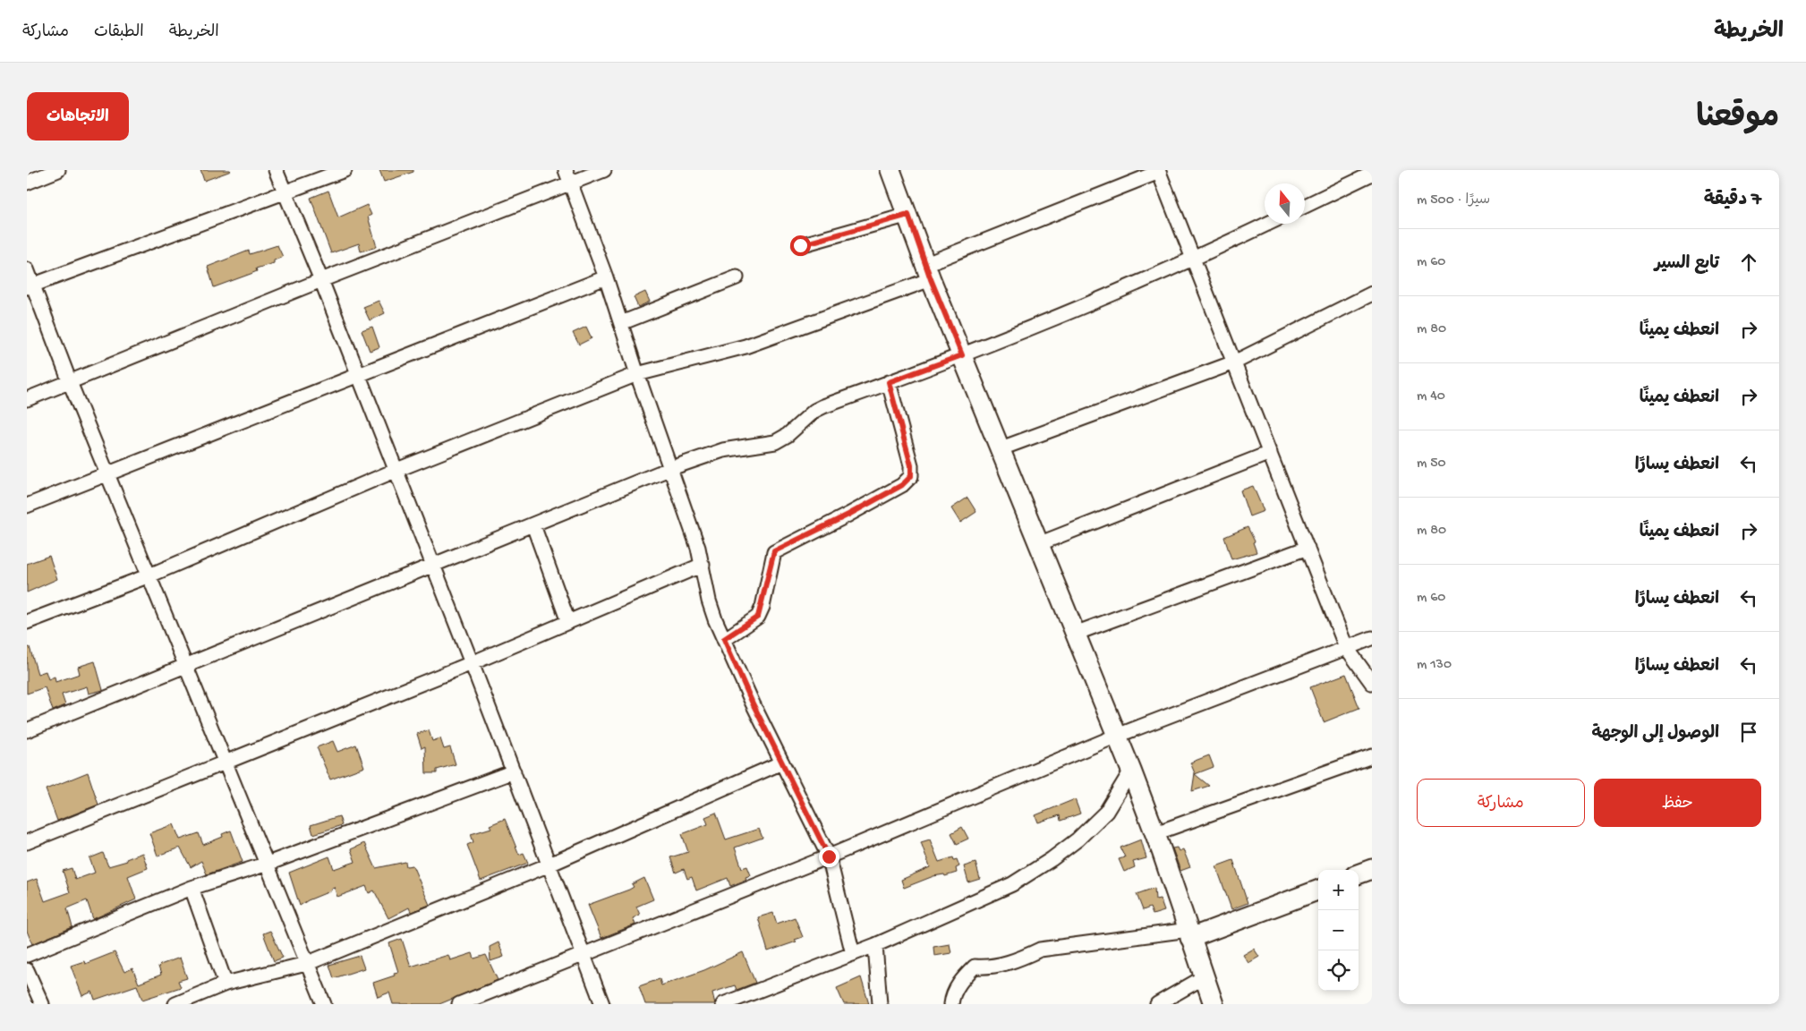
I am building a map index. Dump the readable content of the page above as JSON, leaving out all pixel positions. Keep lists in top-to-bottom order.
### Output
{
  "north": "top",
  "page": {
    "header": "الخريطة",
    "nav": ["الخريطة", "الطبقات", "مشاركة"],
    "title": "موقعنا",
    "buttons": [
      "الاتجاهات",
      ["حفظ", "مشاركة"]
    ],
    "heading": ["7 دقيقة", "سيرًا · 500 m"],
    "list": [
      ["تابع السير", "60 m"],
      ["انعطف يمينًا", "80 m"],
      ["انعطف يمينًا", "40 m"],
      ["انعطف يسارًا", "50 m"],
      ["انعطف يمينًا", "80 m"],
      ["انعطف يسارًا", "60 m"],
      ["انعطف يسارًا", "130 m"],
      "الوصول إلى الوجهة"
    ],
    "map_buttons": ["+", "−"]
  }
}
